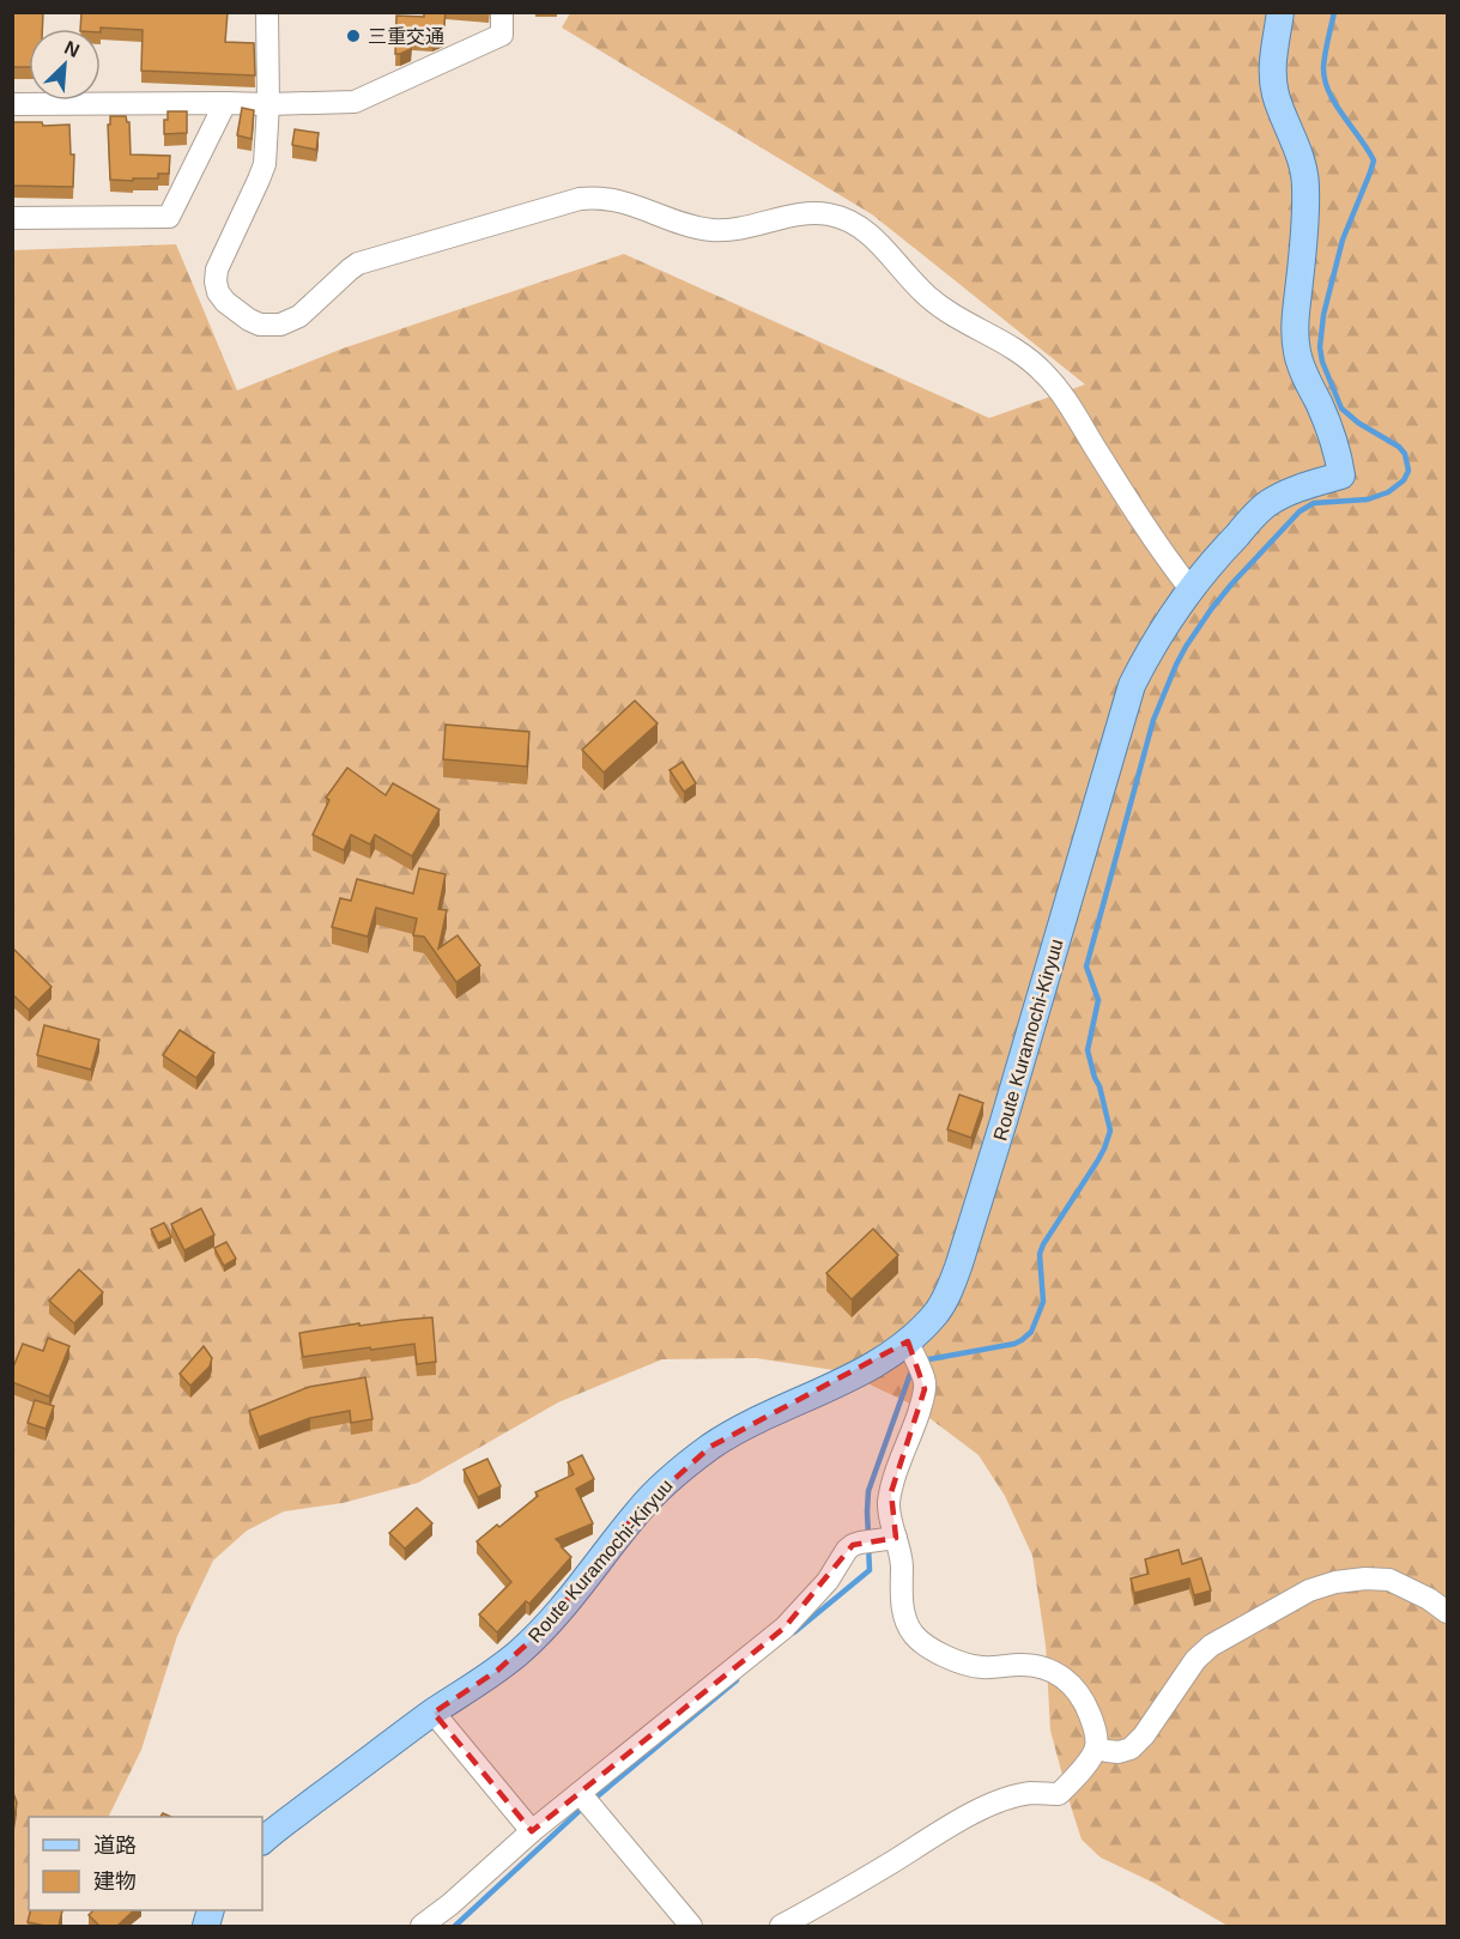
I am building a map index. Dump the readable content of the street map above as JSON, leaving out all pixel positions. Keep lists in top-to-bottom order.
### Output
{
  "streets": {
    "main road": ["Route Kuramochi-Kiryuu"]
  },
  "places": ["三重交通"],
  "legend": ["道路", "建物"],
  "north": "top right"
}
